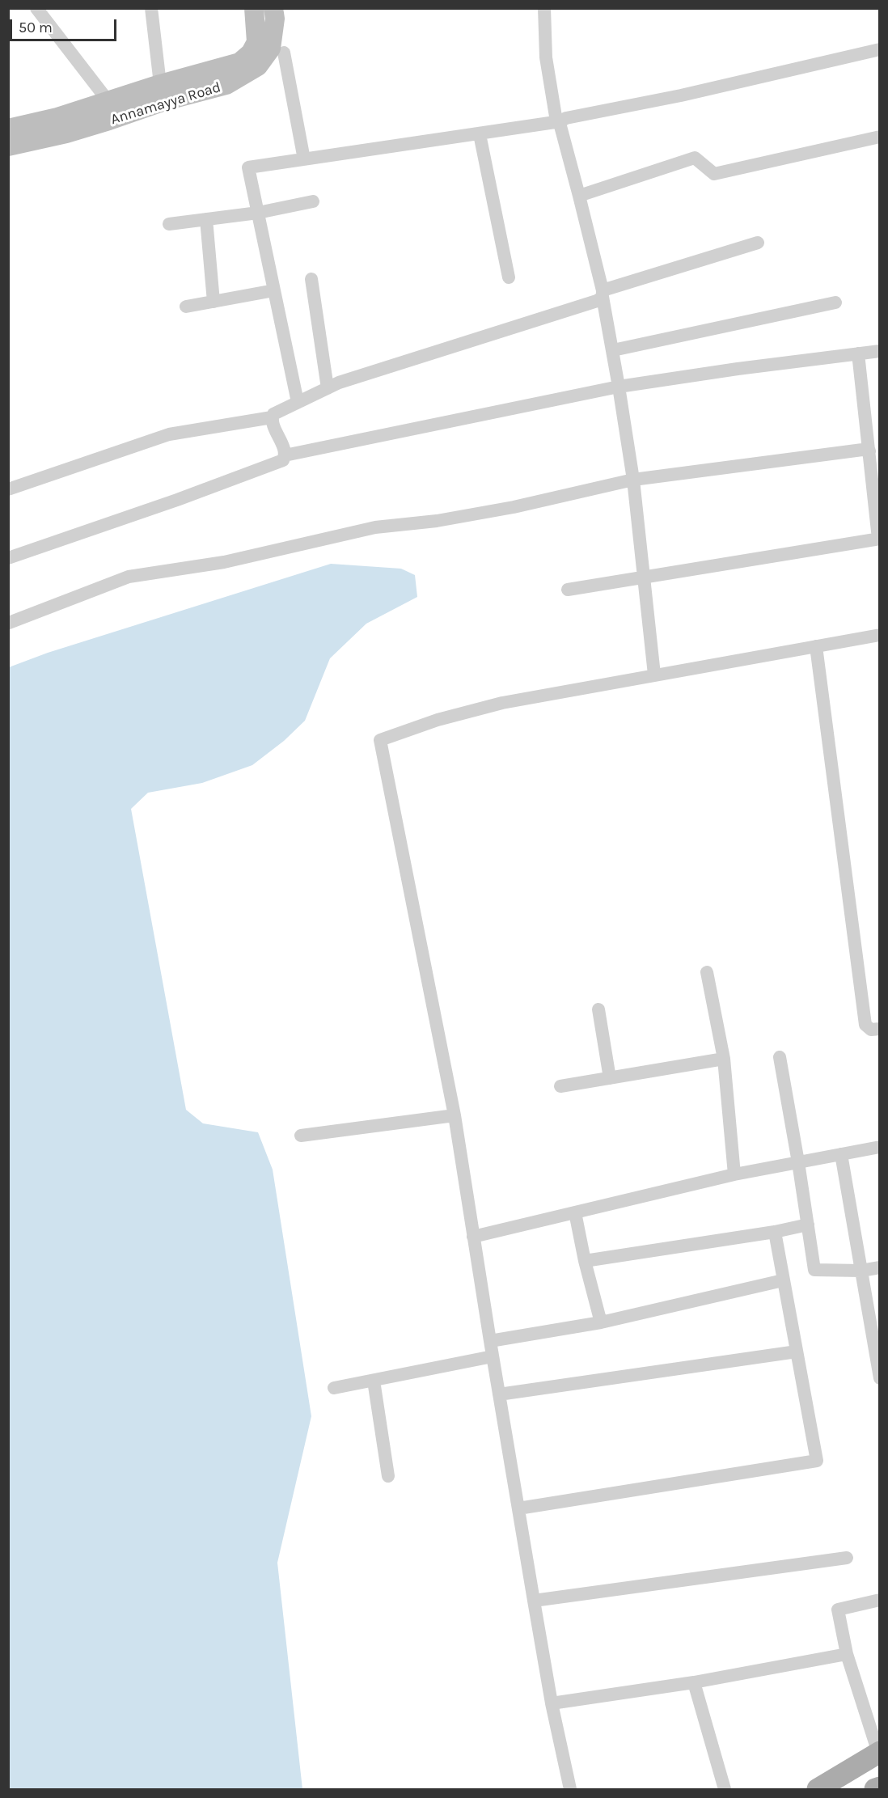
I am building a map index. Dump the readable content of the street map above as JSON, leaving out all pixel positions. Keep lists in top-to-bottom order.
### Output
{
  "streets": {
    "street": ["Annamayya Road"]
  },
  "scale_bar": "50 m"
}
